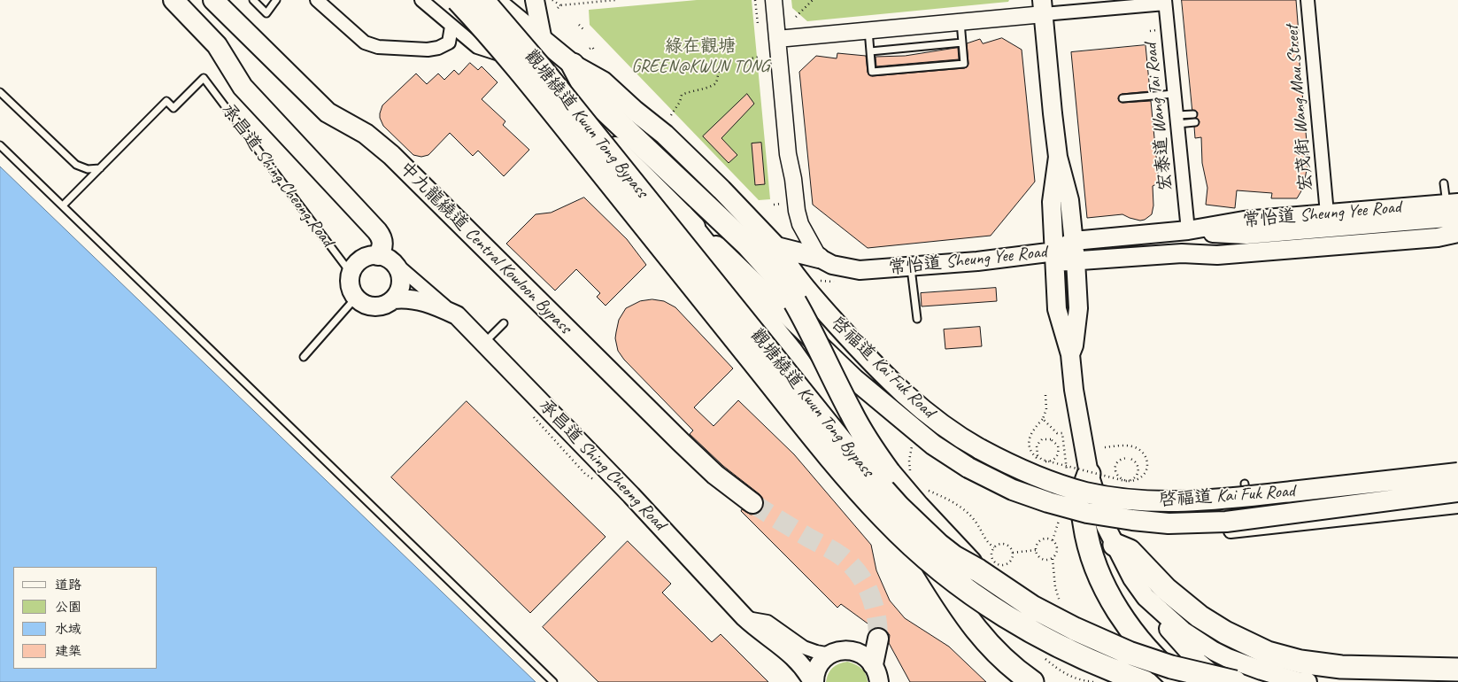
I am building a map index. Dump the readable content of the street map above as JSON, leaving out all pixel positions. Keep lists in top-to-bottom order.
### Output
{
  "streets": {
    "highway": ["觀塘繞道 Kwun Tong Bypass", "中九龍繞道 Central Kowloon Bypass", "啓福道 Kai Fuk Road"],
    "main road": ["承昌道 Shing Cheong Road", "常怡道 Sheung Yee Road"],
    "street": ["宏茂街 Wang Mau Street", "宏泰道 Wang Tai Road"]
  },
  "crossings": [
    ["宏茂街 Wang Mau Street", "常怡道 Sheung Yee Road"],
    ["宏泰道 Wang Tai Road", "常怡道 Sheung Yee Road"]
  ],
  "parks": ["綠在觀塘 GREEN@KWUN TONG"],
  "legend": [
    "道路",
    "公園",
    "水域",
    "建築"
  ]
}
